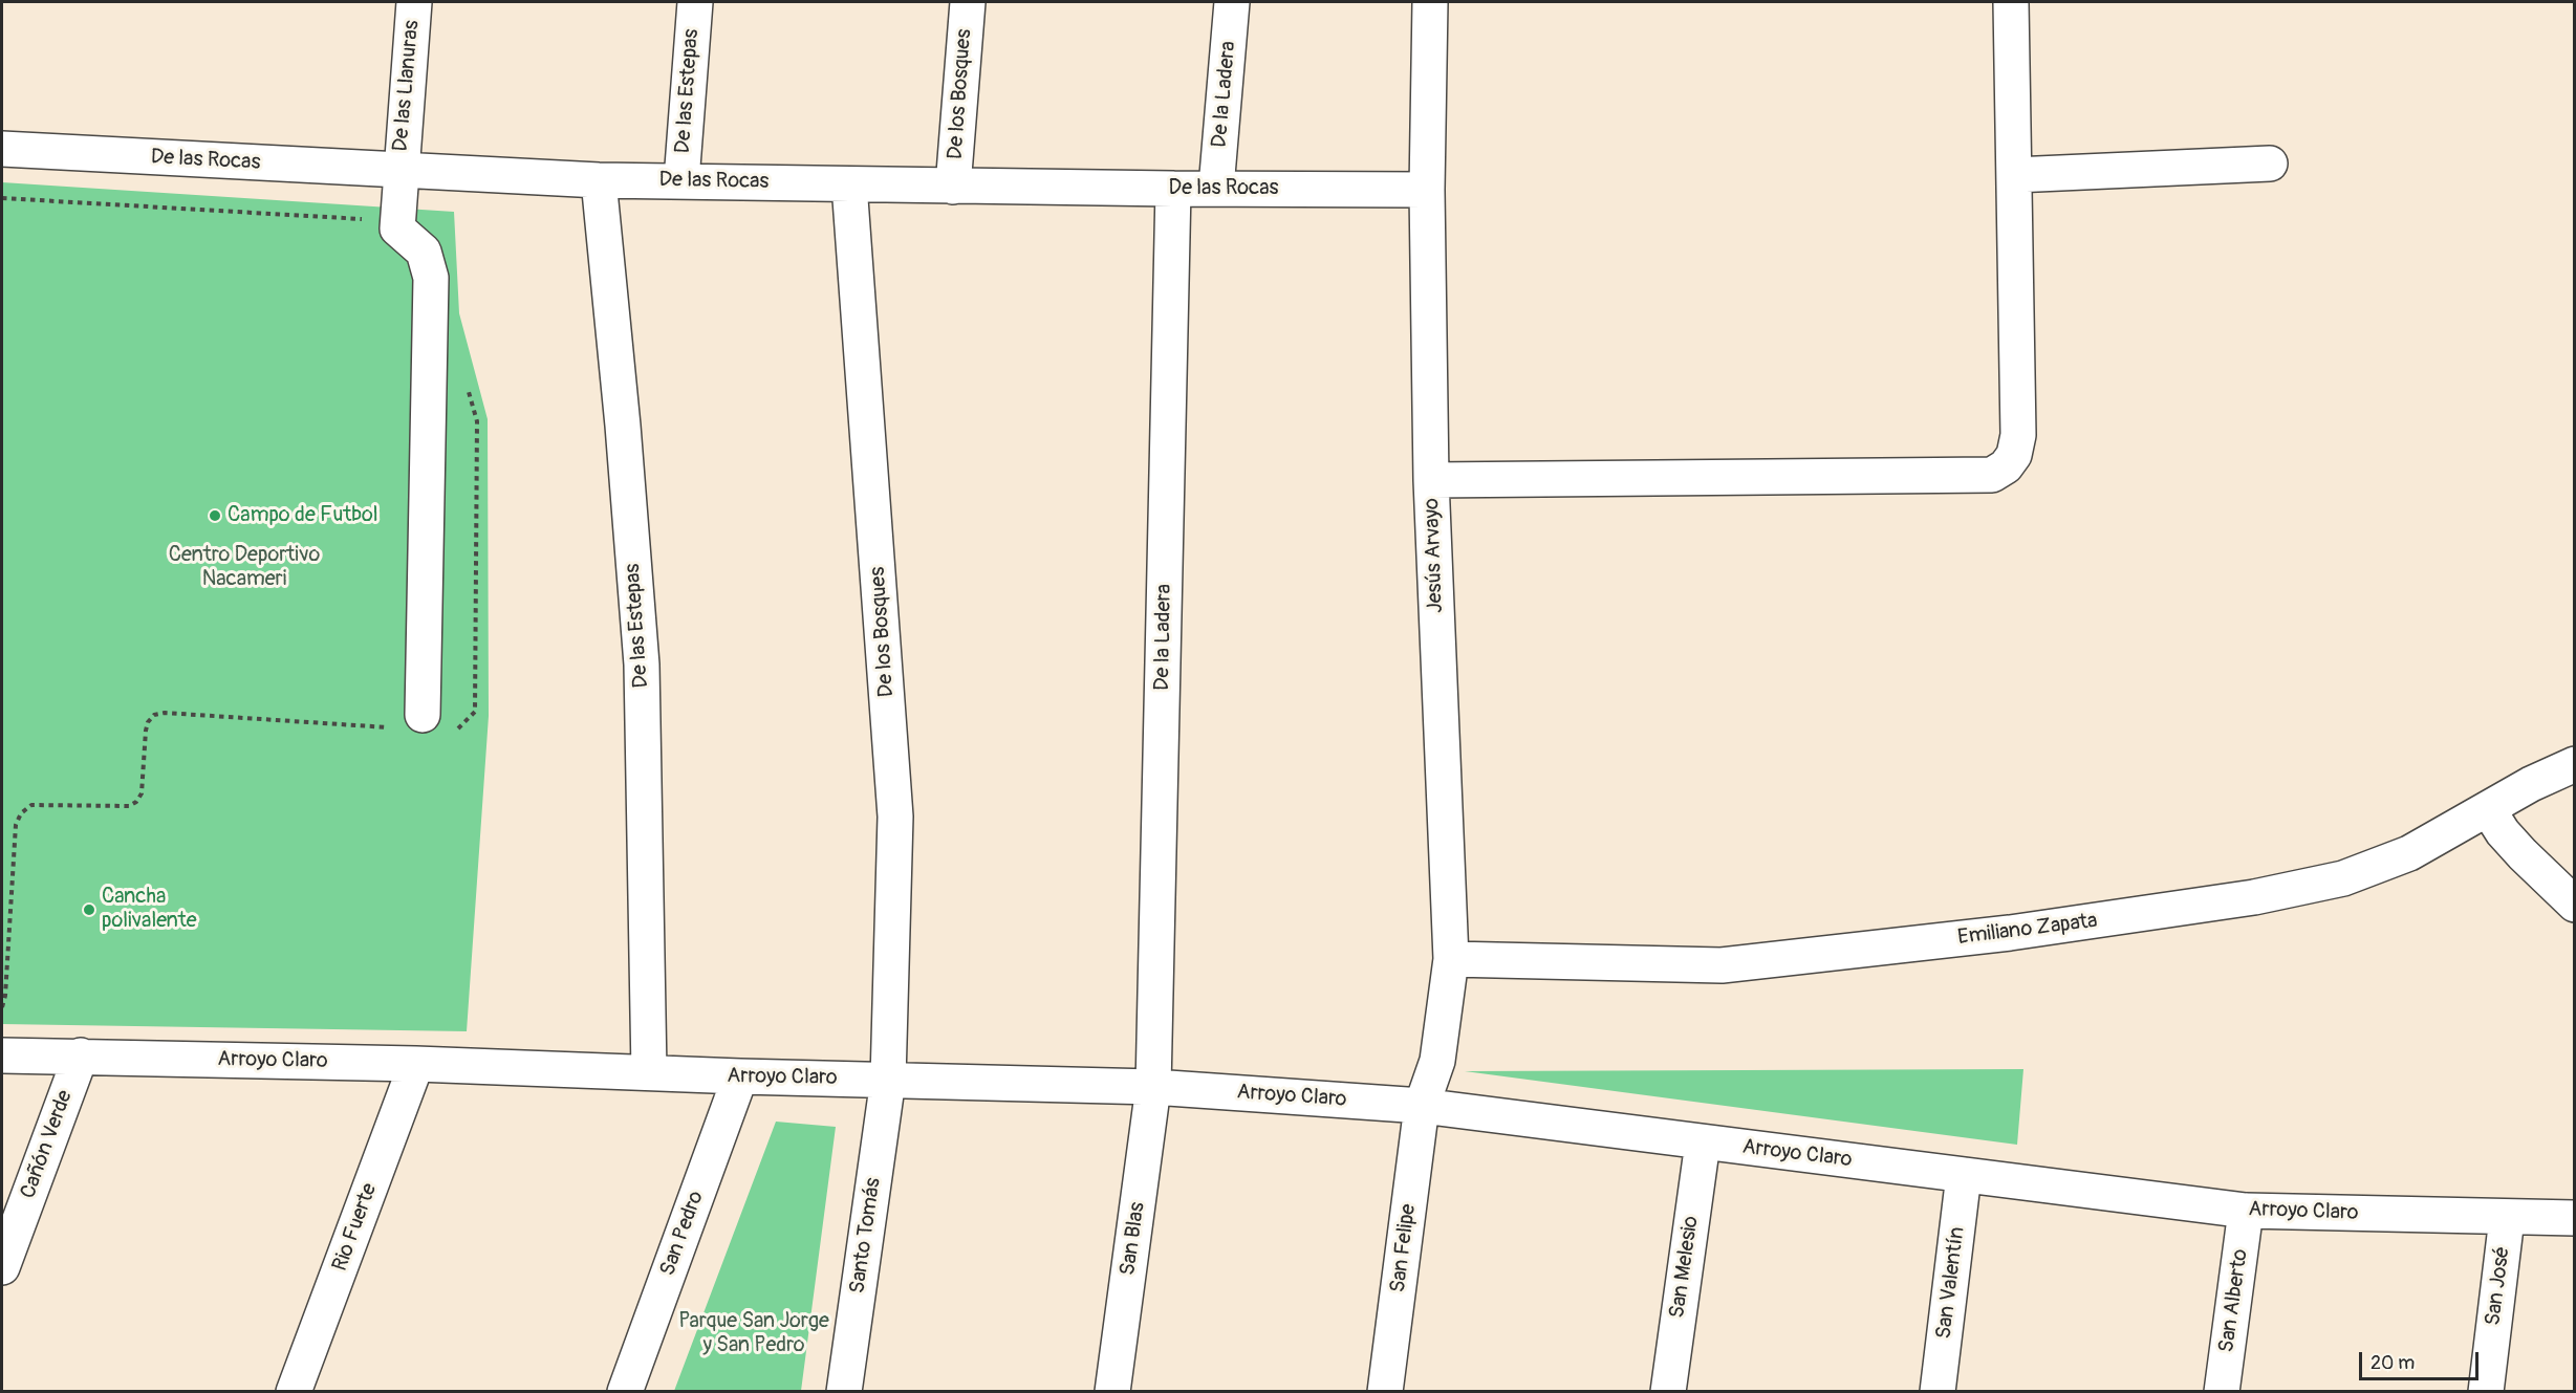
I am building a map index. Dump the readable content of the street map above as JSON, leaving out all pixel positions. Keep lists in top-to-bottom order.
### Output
{
  "streets": {
    "street": [
      "De las Llanuras",
      "De las Estepas",
      "De los Bosques",
      "De la Ladera",
      "De las Rocas",
      "Jesús Arvayo",
      "Emiliano Zapata",
      "Arroyo Claro",
      "Cañón Verde",
      "Rio Fuerte",
      "San Pedro",
      "Santo Tomás",
      "San Blas",
      "San Felipe",
      "San Melesio",
      "San Valentín",
      "San José",
      "San Alberto"
    ]
  },
  "crossings": [
    ["De las Llanuras", "De las Rocas"],
    ["De las Estepas", "De las Rocas"],
    ["De las Estepas", "Arroyo Claro"],
    ["De los Bosques", "De las Rocas"],
    ["De los Bosques", "Arroyo Claro"],
    ["De los Bosques", "Santo Tomás"],
    ["De la Ladera", "De las Rocas"],
    ["De la Ladera", "Arroyo Claro"],
    ["De la Ladera", "San Blas"],
    ["De las Rocas", "Jesús Arvayo"],
    ["Jesús Arvayo", "Emiliano Zapata"],
    ["Jesús Arvayo", "Arroyo Claro"],
    ["Jesús Arvayo", "San Felipe"],
    ["Arroyo Claro", "Cañón Verde"],
    ["Arroyo Claro", "Rio Fuerte"],
    ["Arroyo Claro", "San Pedro"],
    ["Arroyo Claro", "Santo Tomás"],
    ["Arroyo Claro", "San Blas"],
    ["Arroyo Claro", "San Felipe"],
    ["Arroyo Claro", "San Melesio"],
    ["Arroyo Claro", "San Valentín"],
    ["Arroyo Claro", "San José"],
    ["Arroyo Claro", "San Alberto"]
  ],
  "parks": ["Centro Deportivo Nacameri", "Parque San Jorge y San Pedro"],
  "places": ["Campo de Futbol", "Cancha polivalente"],
  "scale_bar": "20 m"
}
